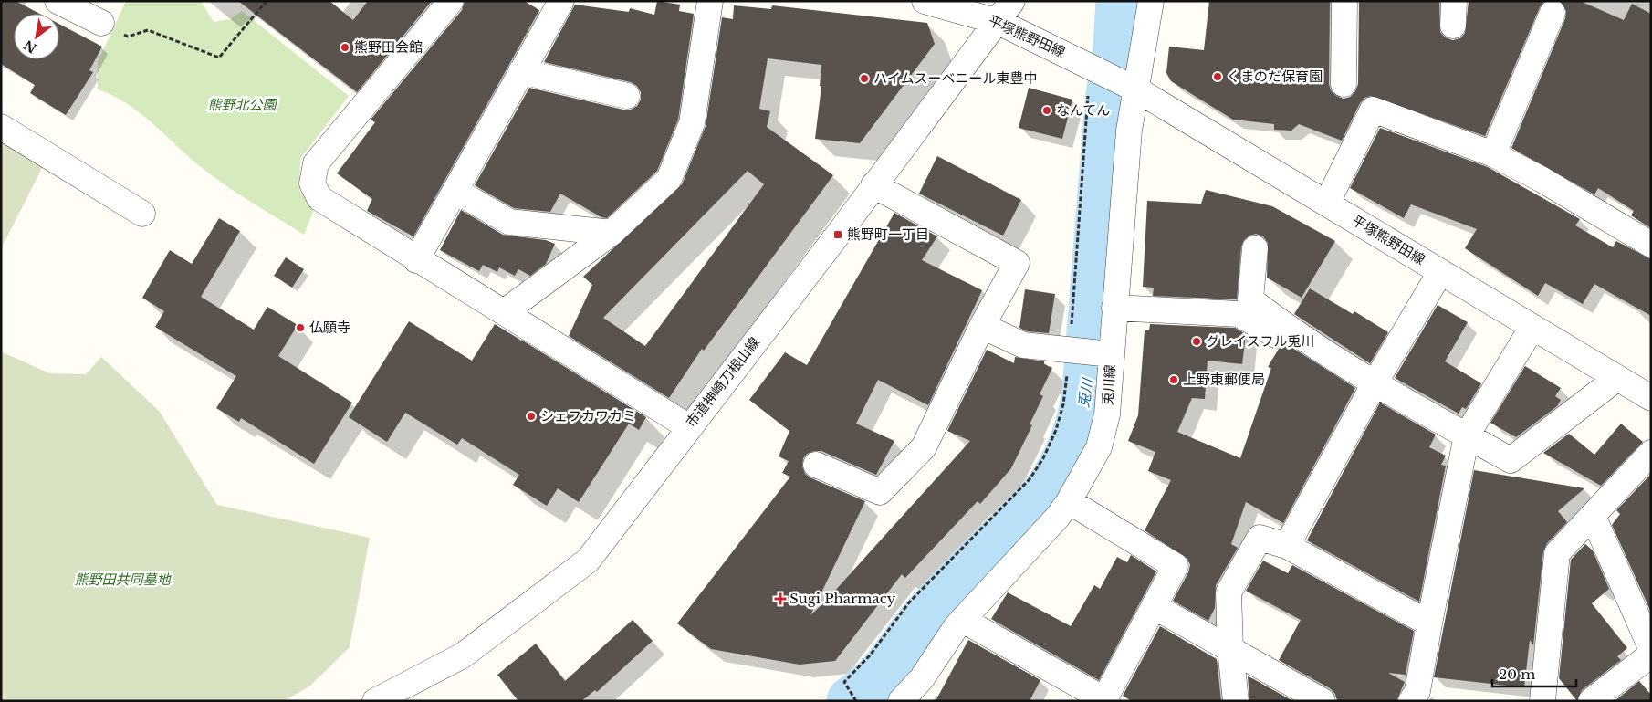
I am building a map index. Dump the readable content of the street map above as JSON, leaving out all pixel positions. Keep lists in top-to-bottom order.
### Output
{
  "streets": {
    "street": ["平塚熊野田線", "市道神崎刀根山線", "兎川線"]
  },
  "crossings": [
    ["平塚熊野田線", "市道神崎刀根山線"],
    ["平塚熊野田線", "兎川線"]
  ],
  "water": ["兎川"],
  "parks": ["熊野北公園", "熊野田共同墓地"],
  "places": {
    "other": [
      "熊野田会館",
      "くまのだ保育園",
      "ハイムスーベニール東豊中",
      "なんてん",
      "仏願寺",
      "グレイスフル兎川",
      "上野東郵便局",
      "シェフカワカミ"
    ],
    "transit": ["熊野町一丁目"],
    "health": ["Sugi Pharmacy"]
  },
  "scale_bar": "20 m",
  "north": "bottom left"
}
